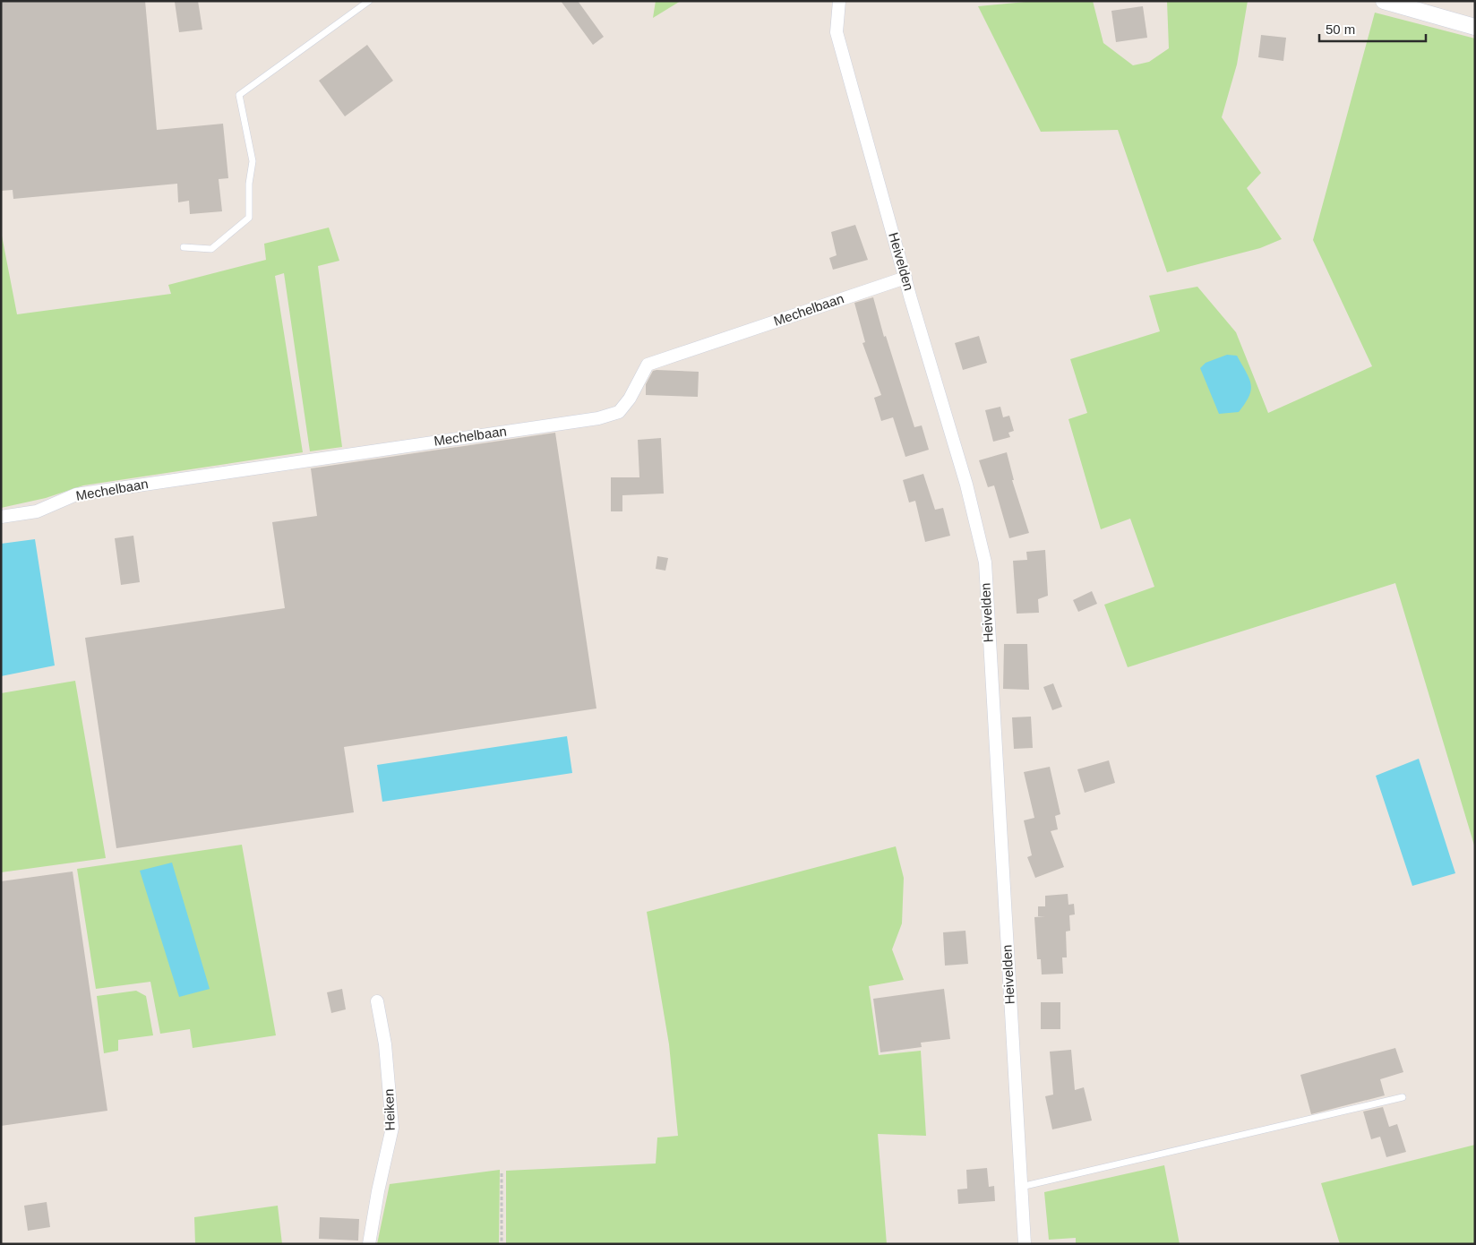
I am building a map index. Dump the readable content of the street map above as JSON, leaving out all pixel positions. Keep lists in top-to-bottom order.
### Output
{
  "streets": {
    "street": ["Heivelden", "Mechelbaan", "Heiken"]
  },
  "crossings": [
    ["Heivelden", "Mechelbaan"]
  ],
  "scale_bar": "50 m"
}
